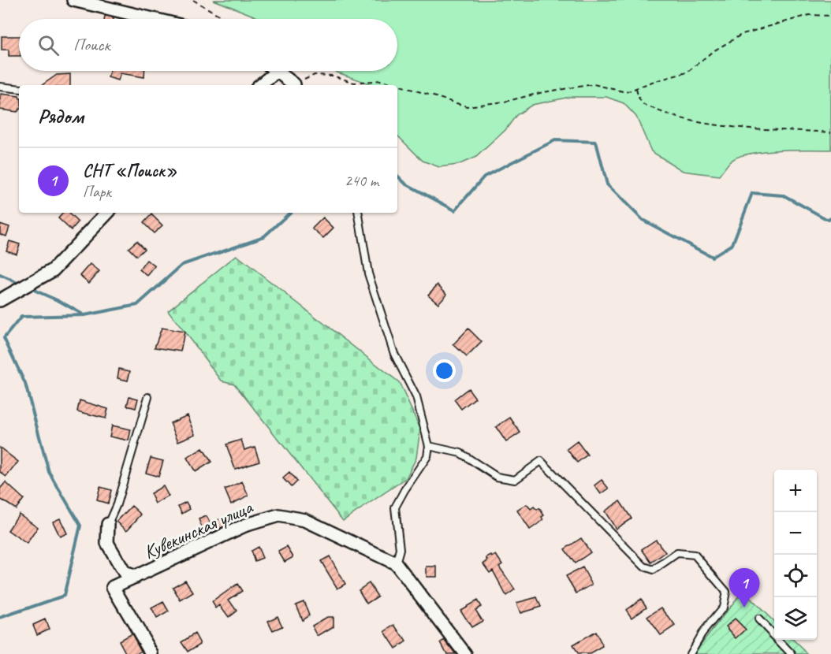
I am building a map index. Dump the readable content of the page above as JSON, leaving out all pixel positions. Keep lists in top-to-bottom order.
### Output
{
  "streets": {
    "street": ["Кувекинская улица"]
  },
  "page": {
    "search": "Поиск",
    "heading": "Рядом",
    "list": [
      {
        "mark": "1",
        "name": "СНТ «Поиск»",
        "note": "Парк",
        "value": "240 m"
      }
    ],
    "map_buttons": ["+", "−"],
    "pins": "1"
  }
}
